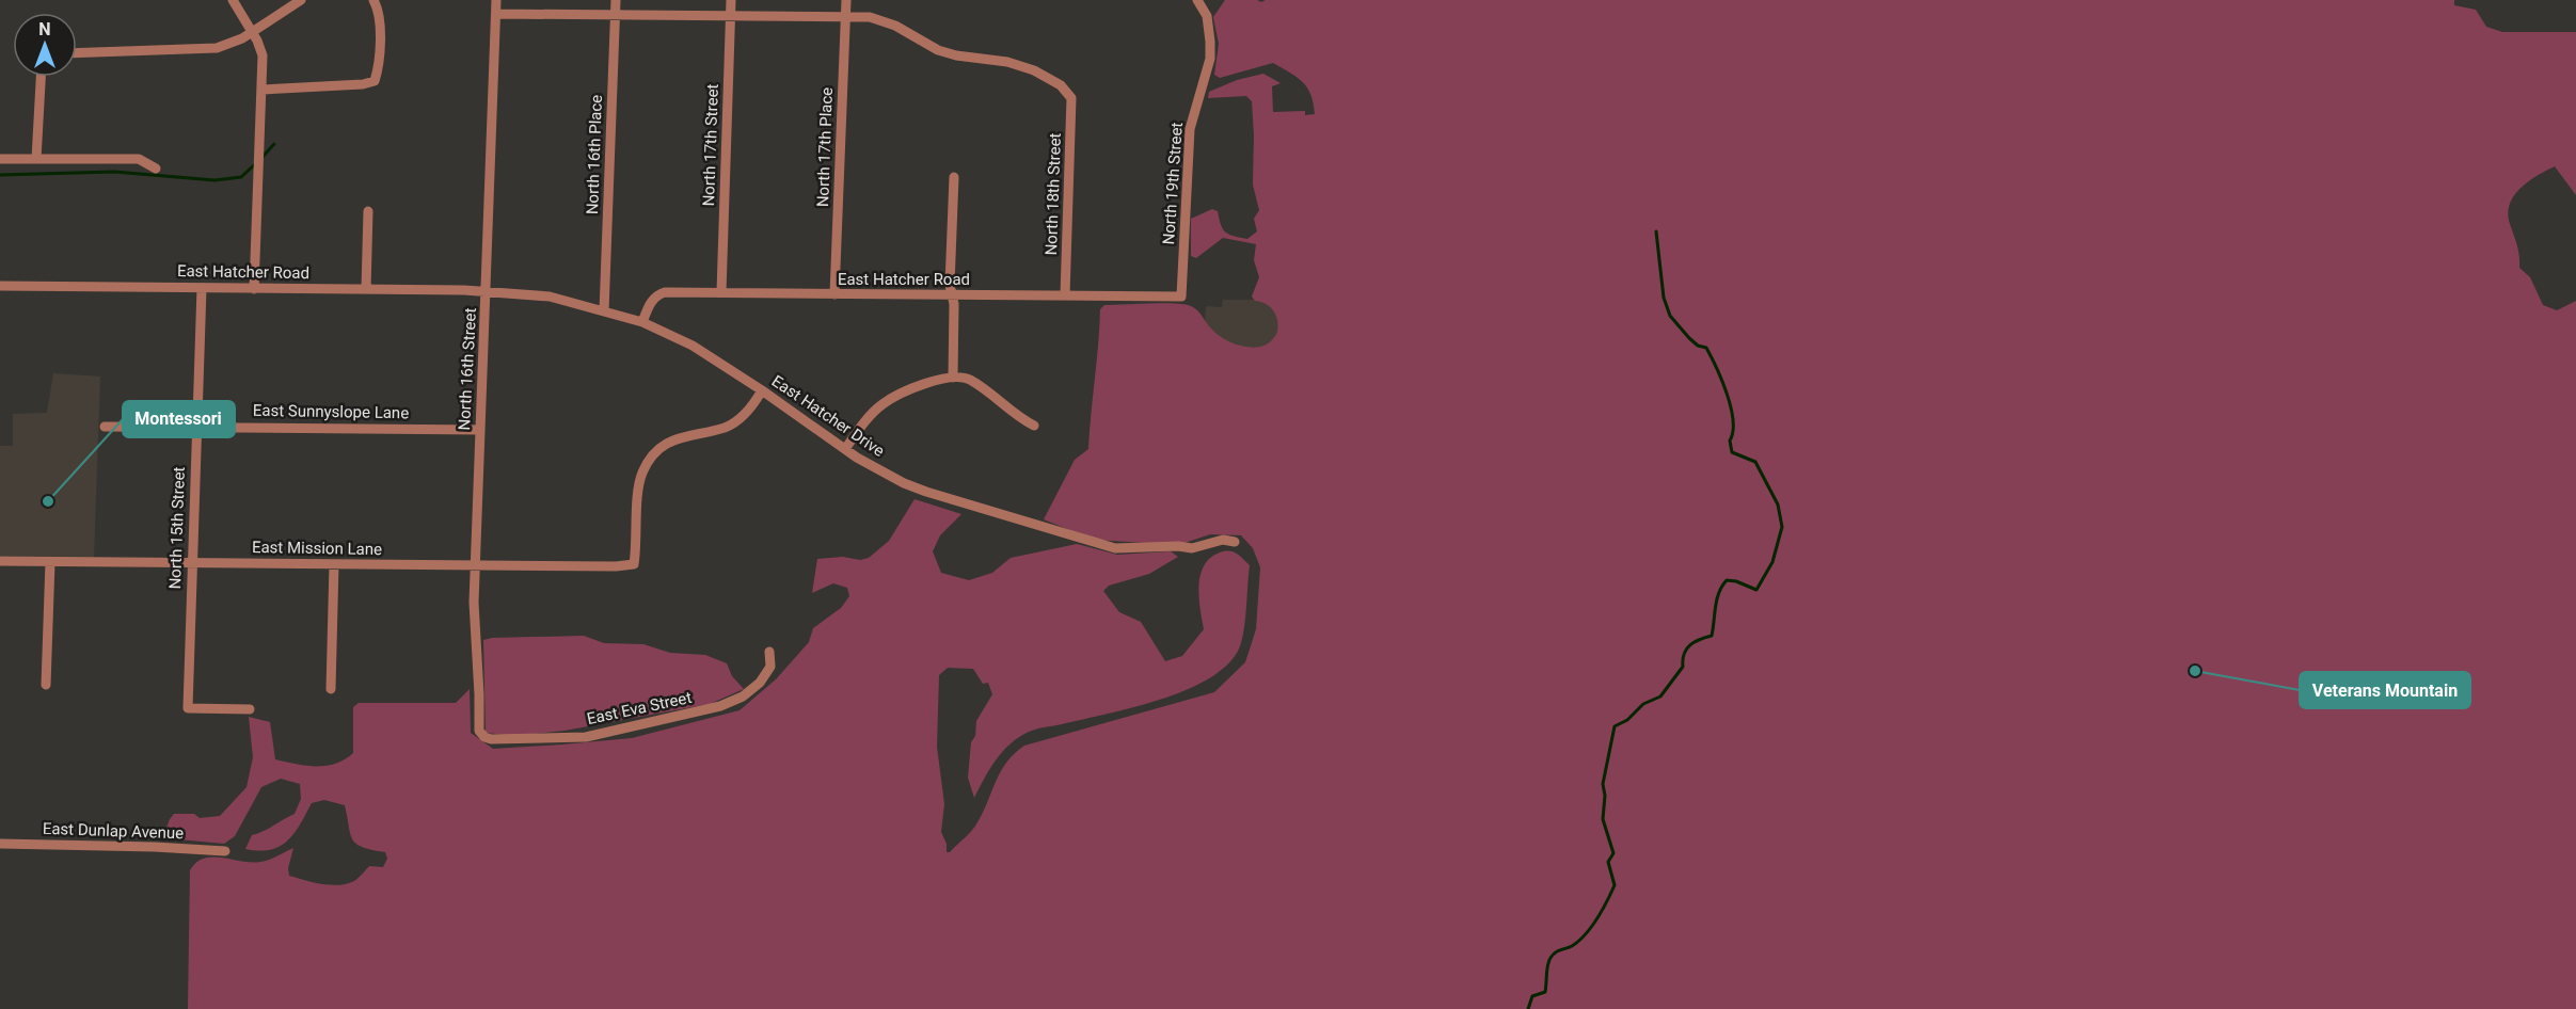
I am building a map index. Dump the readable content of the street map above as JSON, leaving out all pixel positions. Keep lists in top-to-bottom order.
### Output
{
  "streets": {
    "street": [
      "North 17th Street",
      "North 17th Place",
      "North 16th Place",
      "North 19th Street",
      "North 18th Street",
      "East Hatcher Road",
      "North 16th Street",
      "East Sunnyslope Lane",
      "East Hatcher Drive",
      "North 15th Street",
      "East Mission Lane",
      "East Eva Street",
      "East Dunlap Avenue"
    ]
  },
  "crossings": [
    ["North 17th Street", "East Hatcher Road"],
    ["North 17th Place", "North 18th Street"],
    ["North 17th Place", "East Hatcher Road"],
    ["North 16th Place", "East Hatcher Drive"],
    ["North 19th Street", "East Hatcher Road"],
    ["North 18th Street", "East Hatcher Road"],
    ["East Hatcher Road", "North 16th Street"],
    ["East Hatcher Road", "East Hatcher Drive"],
    ["East Hatcher Road", "North 15th Street"],
    ["North 16th Street", "East Sunnyslope Lane"],
    ["North 16th Street", "East Hatcher Drive"],
    ["North 16th Street", "East Mission Lane"],
    ["North 16th Street", "East Eva Street"],
    ["East Sunnyslope Lane", "North 15th Street"],
    ["East Hatcher Drive", "East Mission Lane"],
    ["North 15th Street", "East Mission Lane"]
  ],
  "places": ["Montessori", "Veterans Mountain"],
  "north": "top"
}
